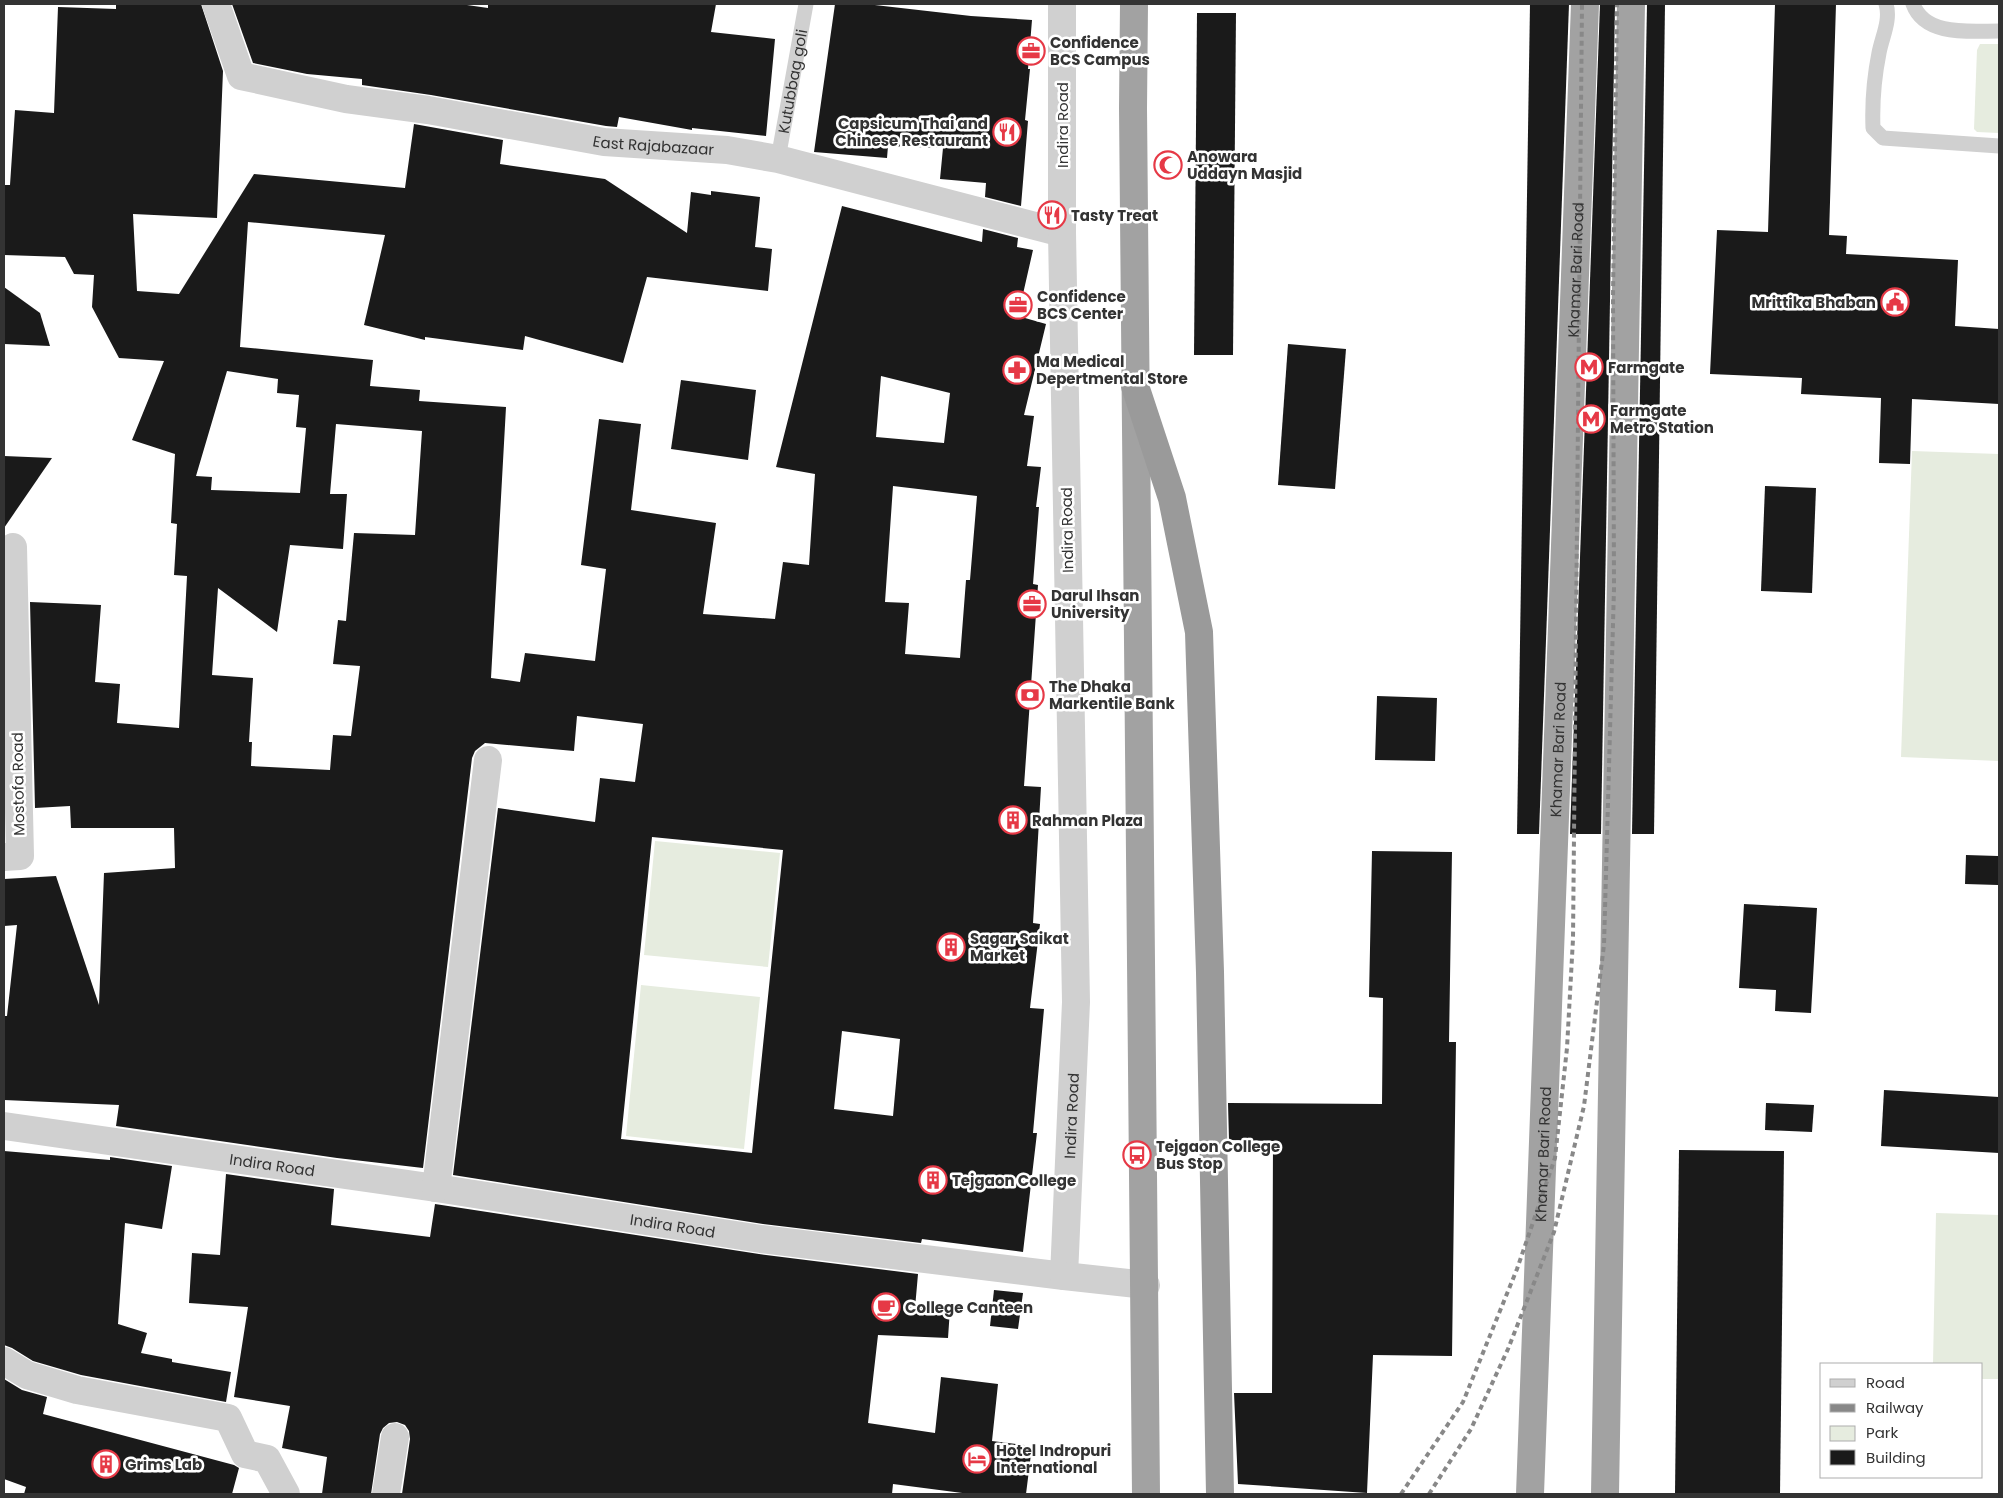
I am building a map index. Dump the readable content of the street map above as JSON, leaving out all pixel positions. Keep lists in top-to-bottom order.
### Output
{
  "streets": {
    "highway": ["Khamar Bari Road"],
    "street": ["Indira Road", "East Rajabazaar", "Mostofa Road"],
    "lane": ["Kutubbag goli"]
  },
  "crossings": [
    ["Kutubbag goli", "East Rajabazaar"],
    ["Indira Road", "East Rajabazaar"]
  ],
  "places": {
    "office": ["Confidence BCS Campus", "Confidence BCS Center", "Darul Ihsan University"],
    "restaurant": ["Capsicum Thai and Chinese Restaurant", "Tasty Treat"],
    "mosque": ["Anowara Uddayn Masjid"],
    "public building": ["Mrittika Bhaban"],
    "metro station": ["Farmgate", "Farmgate Metro Station"],
    "pharmacy": ["Ma Medical Depertmental Store"],
    "bank": ["The Dhaka Markentile Bank"],
    "building": [
      "Rahman Plaza",
      "Sagar Saikat Market",
      "Tejgaon College",
      "Grims Lab"
    ],
    "bus stop": ["Tejgaon College Bus Stop"],
    "cafe": ["College Canteen"],
    "hotel": ["Hotel Indropuri International"]
  },
  "legend": [
    "Road",
    "Railway",
    "Park",
    "Building"
  ]
}
